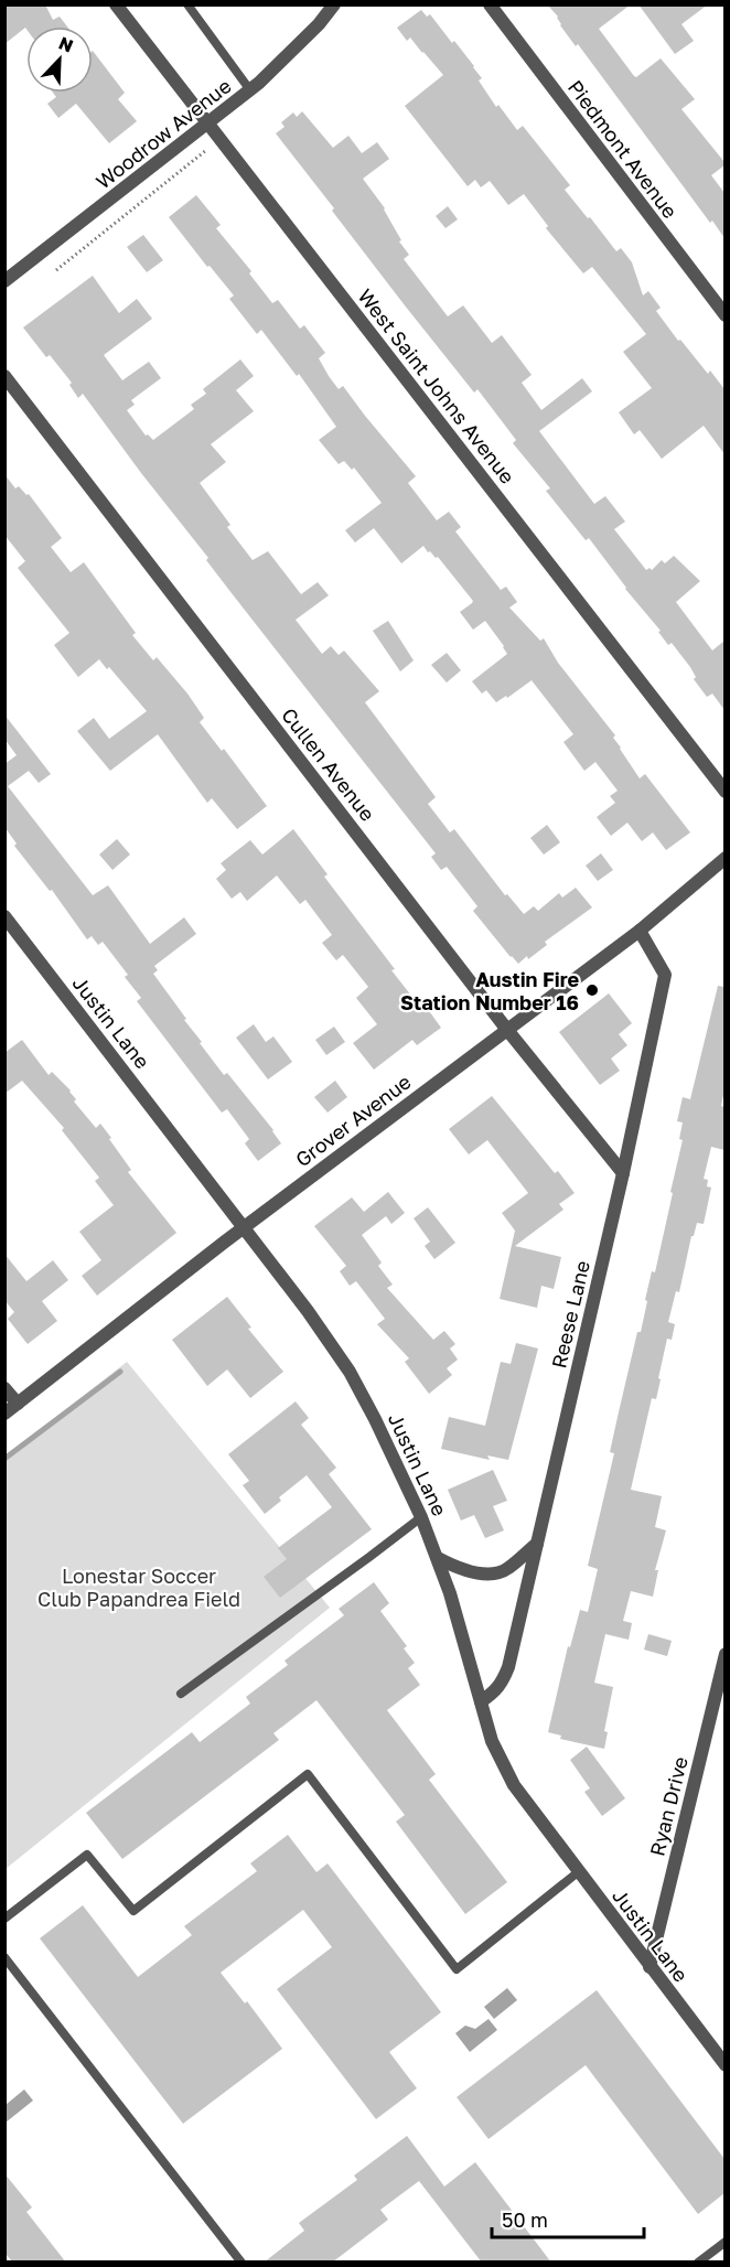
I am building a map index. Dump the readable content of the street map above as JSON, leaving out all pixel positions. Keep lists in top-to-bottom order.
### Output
{
  "streets": {
    "street": [
      "Woodrow Avenue",
      "Piedmont Avenue",
      "West Saint Johns Avenue",
      "Cullen Avenue",
      "Justin Lane",
      "Grover Avenue",
      "Reese Lane",
      "Ryan Drive"
    ]
  },
  "crossings": [
    ["Woodrow Avenue", "West Saint Johns Avenue"],
    ["Cullen Avenue", "Grover Avenue"],
    ["Cullen Avenue", "Reese Lane"],
    ["Justin Lane", "Grover Avenue"],
    ["Justin Lane", "Reese Lane"],
    ["Justin Lane", "Ryan Drive"],
    ["Grover Avenue", "Reese Lane"]
  ],
  "parks": ["Lonestar Soccer Club Papandrea Field"],
  "places": ["Austin Fire Station Number 16"],
  "scale_bar": "50 m",
  "north": "top right"
}
